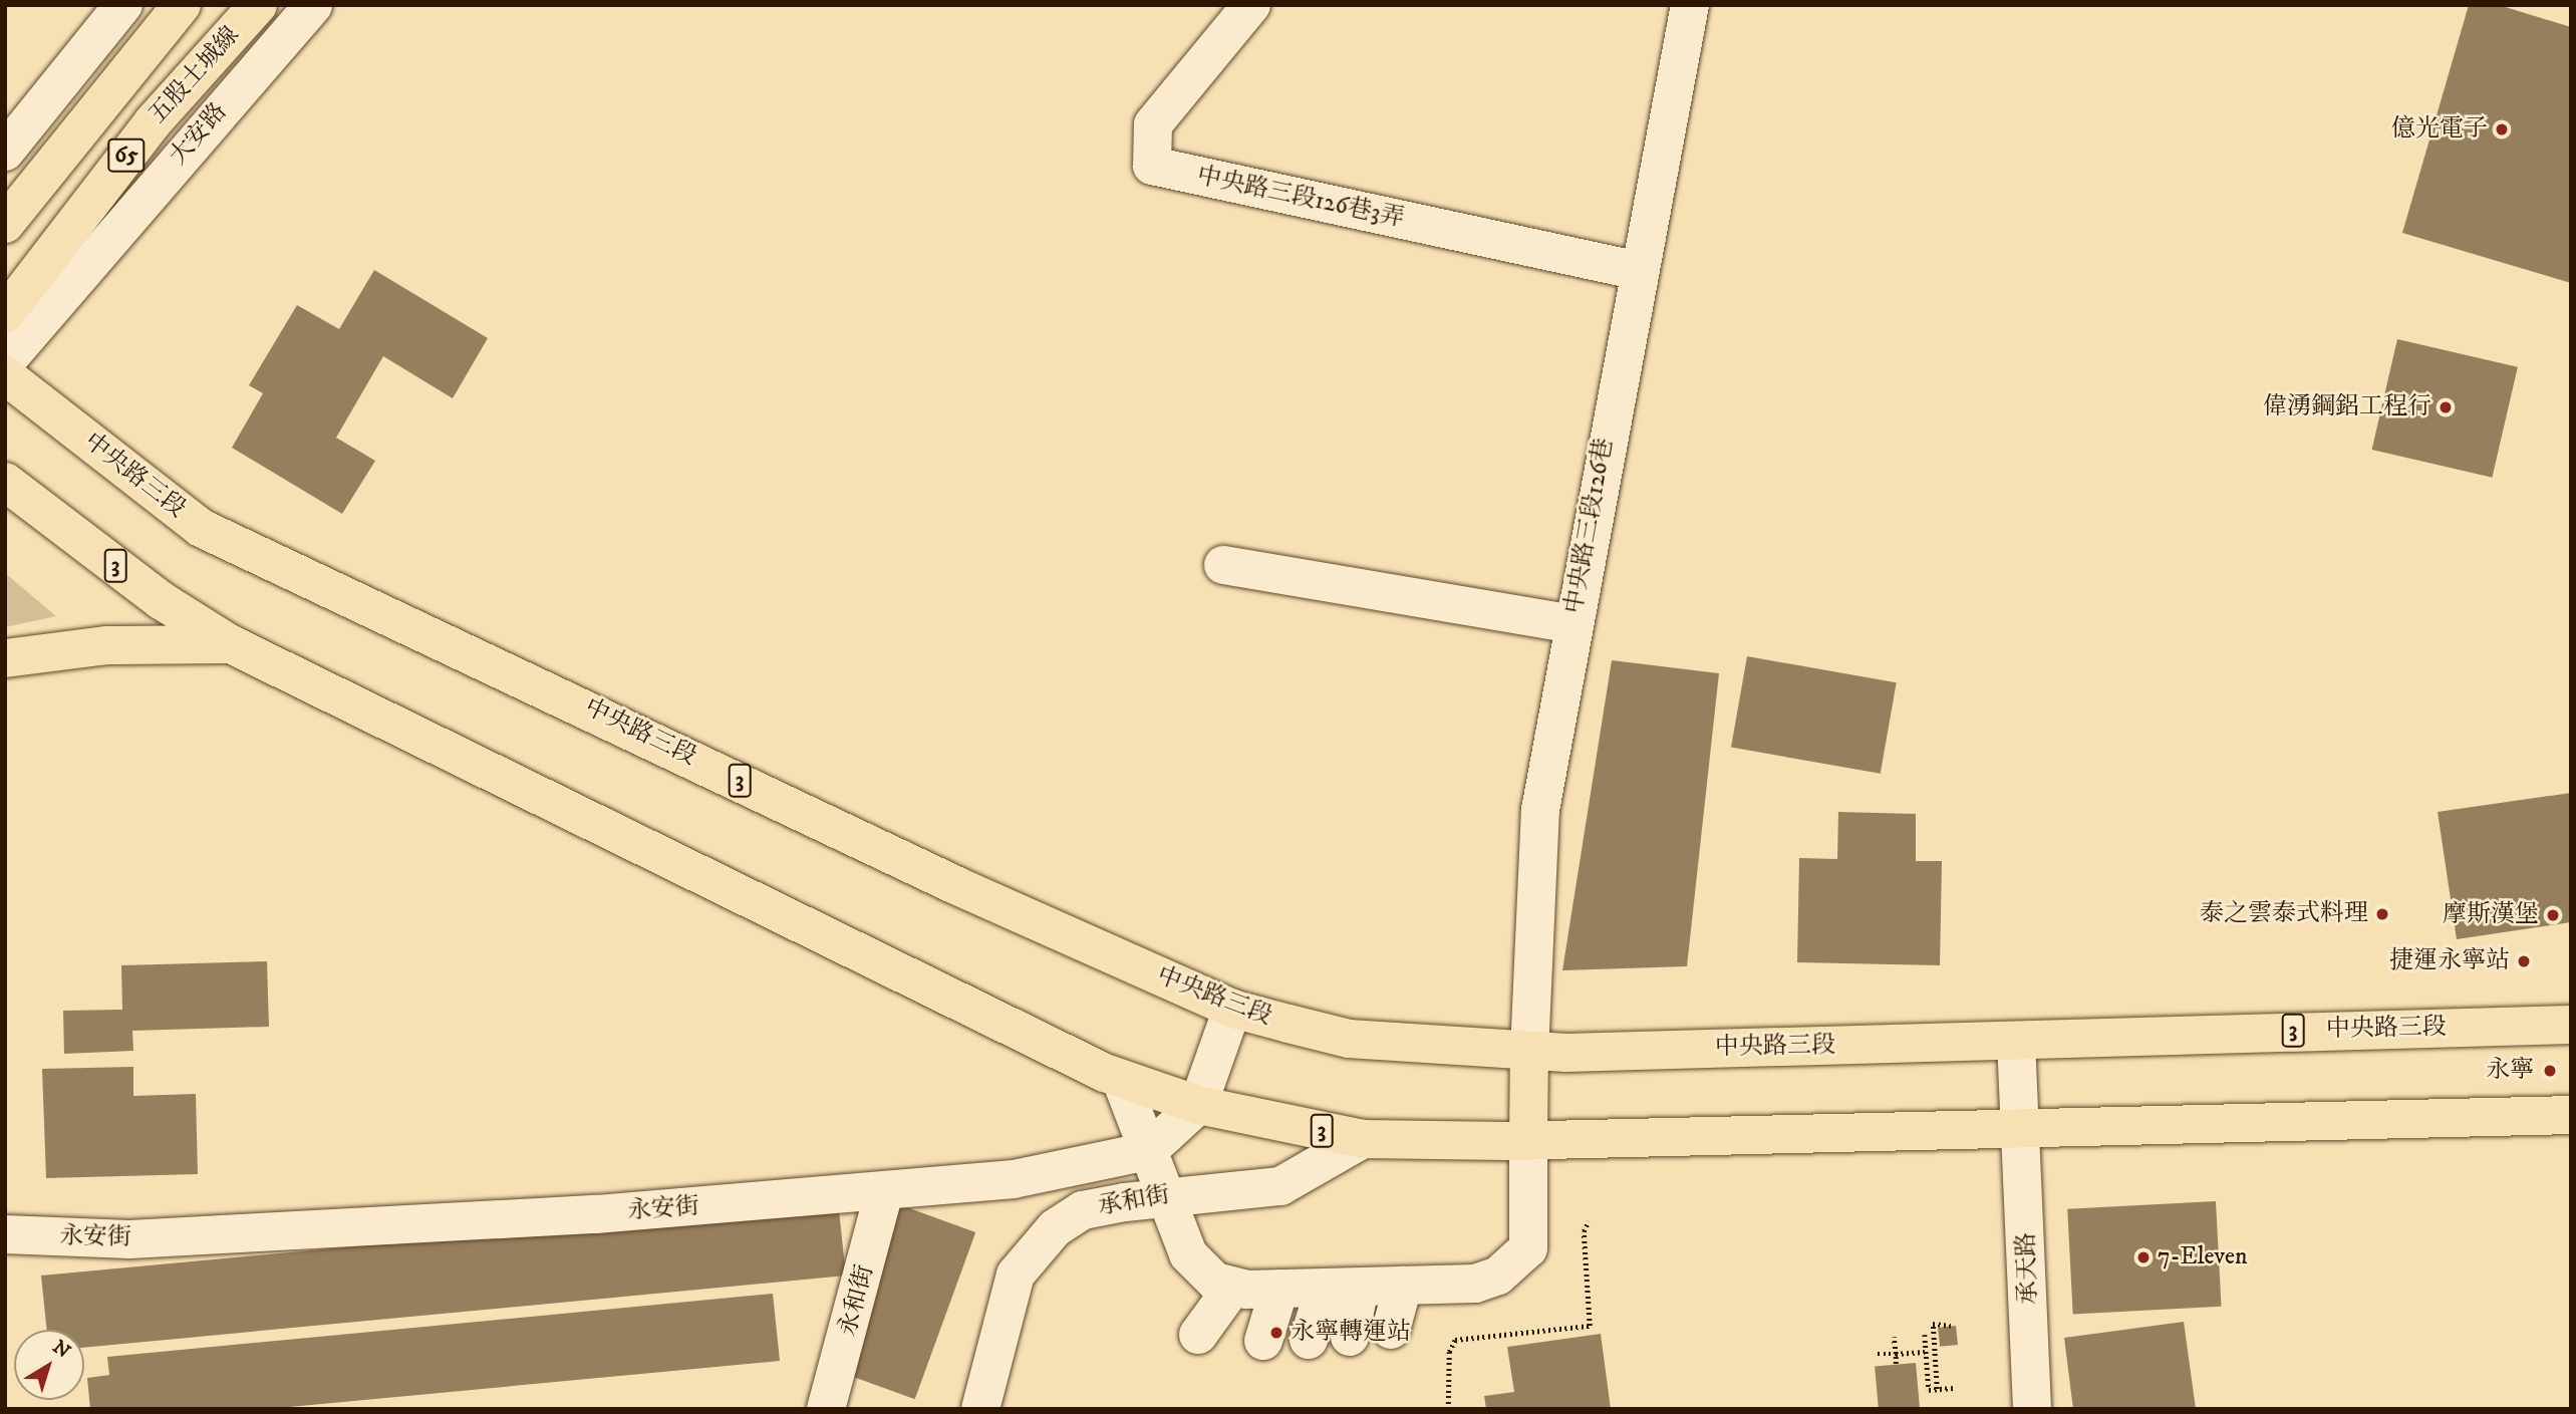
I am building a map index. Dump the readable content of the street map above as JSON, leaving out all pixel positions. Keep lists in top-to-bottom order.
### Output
{
  "streets": {
    "main road": [
      "五股土城線",
      "65",
      "中央路三段",
      "3"
    ],
    "street": [
      "大安路",
      "中央路三段126巷3弄",
      "中央路三段126巷",
      "承和街",
      "永安街",
      "承天路",
      "永和街"
    ]
  },
  "crossings": [
    ["中央路三段126巷3弄", "中央路三段126巷"],
    ["中央路三段", "中央路三段126巷"],
    ["中央路三段", "承天路"],
    ["3", "承和街"],
    ["3", "承天路"],
    ["永安街", "永和街"]
  ],
  "places": [
    "億光電子",
    "偉湧鋼鋁工程行",
    "泰之雲泰式料理",
    "摩斯漢堡",
    "捷運永寧站",
    "永寧",
    "7-Eleven",
    "永寧轉運站"
  ],
  "north": "top right"
}
